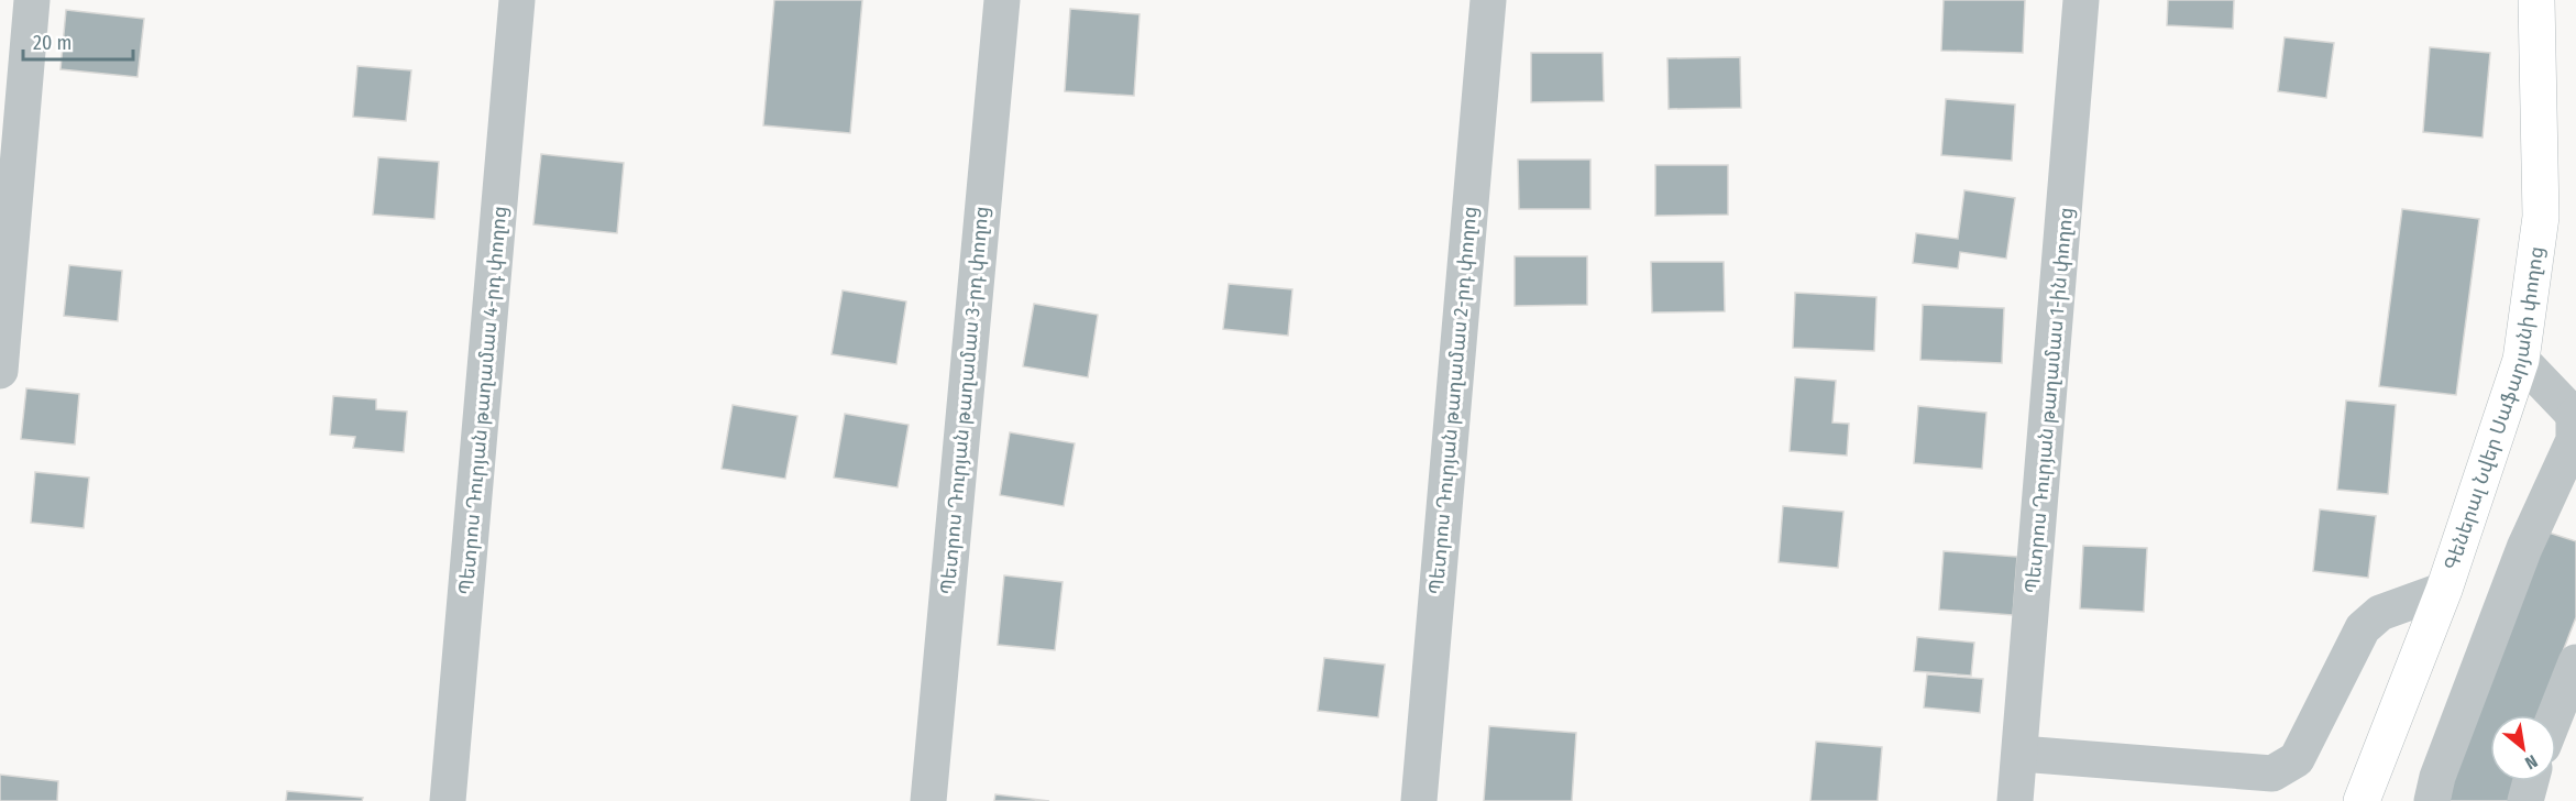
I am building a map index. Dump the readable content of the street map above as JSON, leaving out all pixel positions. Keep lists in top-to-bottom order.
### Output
{
  "streets": {
    "main road": ["Գեներալ Նվեր Սաֆարյանի փողոց"],
    "street": [
      "Պետրոս Դուրյան թաղամաս 4-րդ փողոց",
      "Պետրոս Դուրյան թաղամաս 3-րդ փողոց",
      "Պետրոս Դուրյան թաղամաս 2-րդ փողոց",
      "Պետրոս Դուրյան թաղամաս 1-ին փողոց"
    ]
  },
  "scale_bar": "20 m",
  "north": "bottom right"
}
